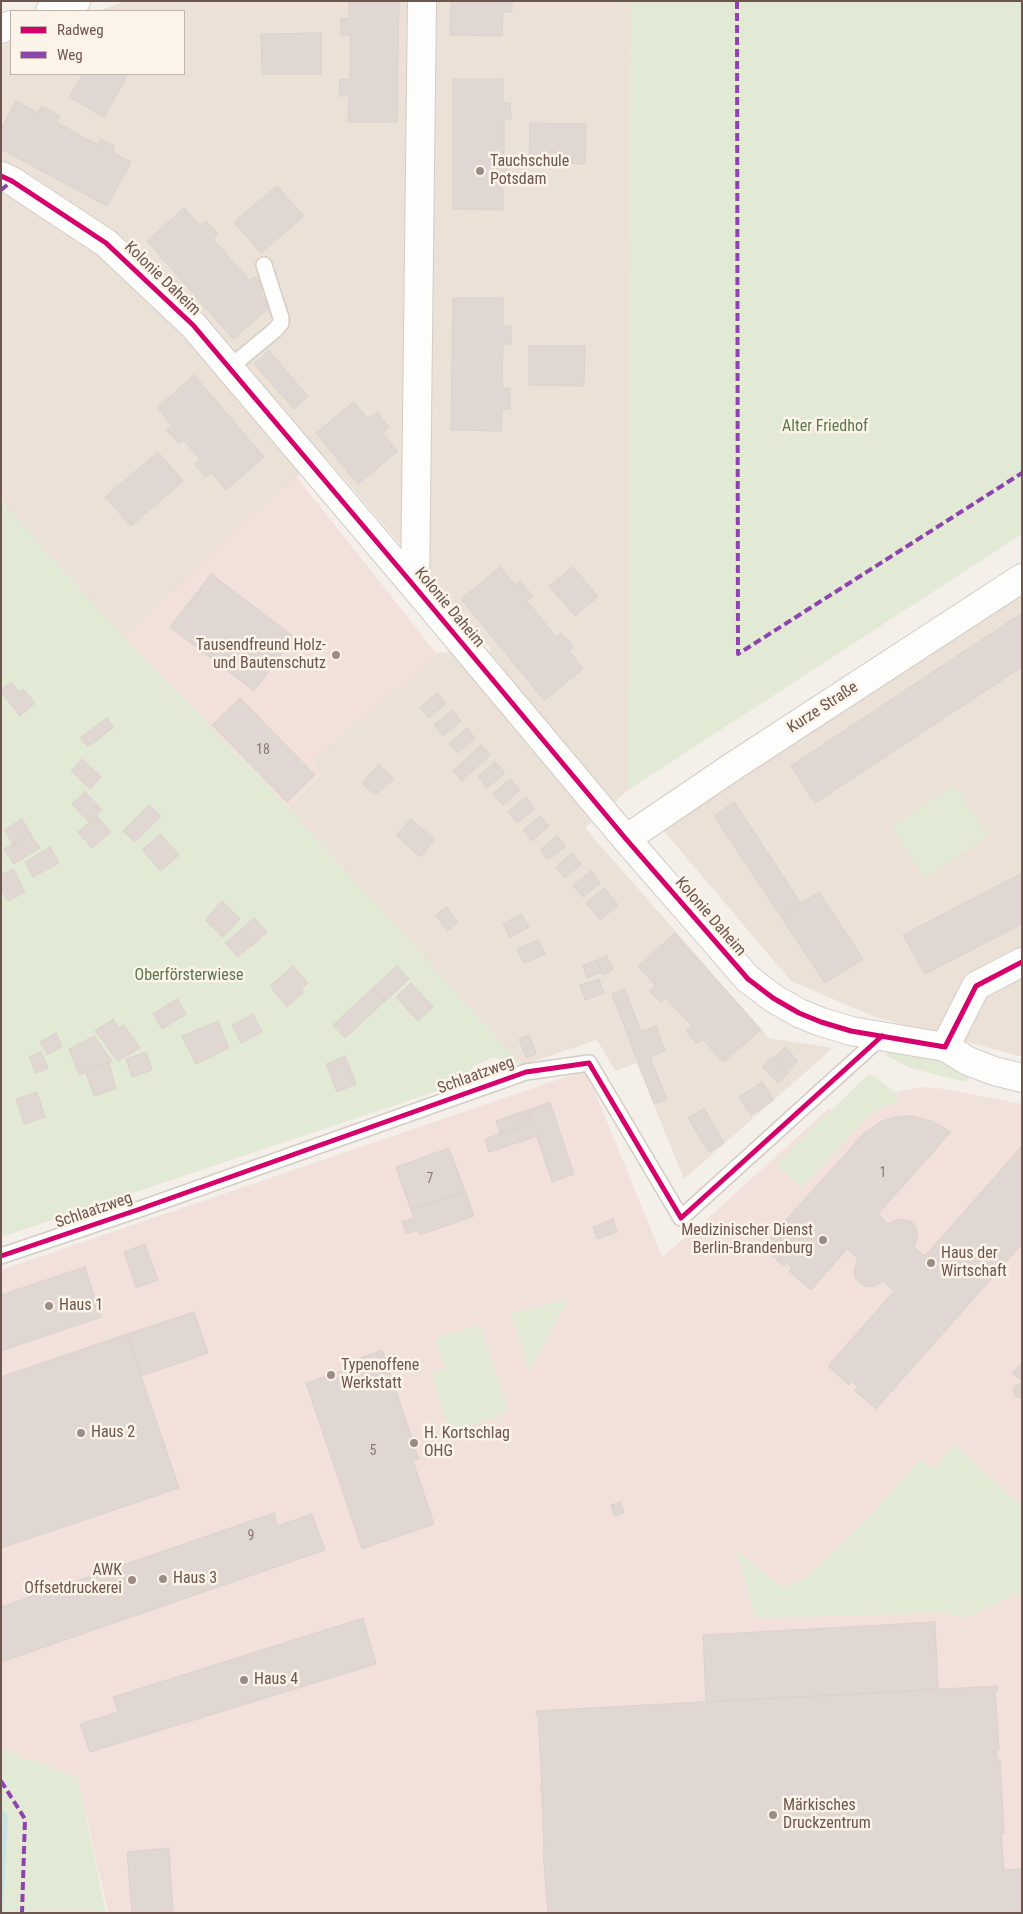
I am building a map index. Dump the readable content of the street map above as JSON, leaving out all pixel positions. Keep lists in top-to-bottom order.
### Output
{
  "streets": {
    "street": ["Kolonie Daheim", "Kurze Straße"],
    "lane": ["Schlaatzweg"]
  },
  "crossings": [
    ["Kolonie Daheim", "Kurze Straße"],
    ["Kolonie Daheim", "Schlaatzweg"]
  ],
  "parks": ["Alter Friedhof", "Oberförsterwiese"],
  "places": [
    "Tauchschule Potsdam",
    "Tausendfreund Holz- und Bautenschutz",
    "Medizinischer Dienst Berlin-Brandenburg",
    "Haus der Wirtschaft",
    "Haus 1",
    "Typenoffene Werkstatt",
    "Haus 2",
    "H. Kortschlag OHG",
    "Haus 3",
    "AWK Offsetdruckerei",
    "Haus 4",
    "Märkisches Druckzentrum"
  ],
  "house_numbers": [
    "18",
    "1",
    "7",
    "5",
    "9"
  ],
  "legend": ["Radweg", "Weg"]
}
